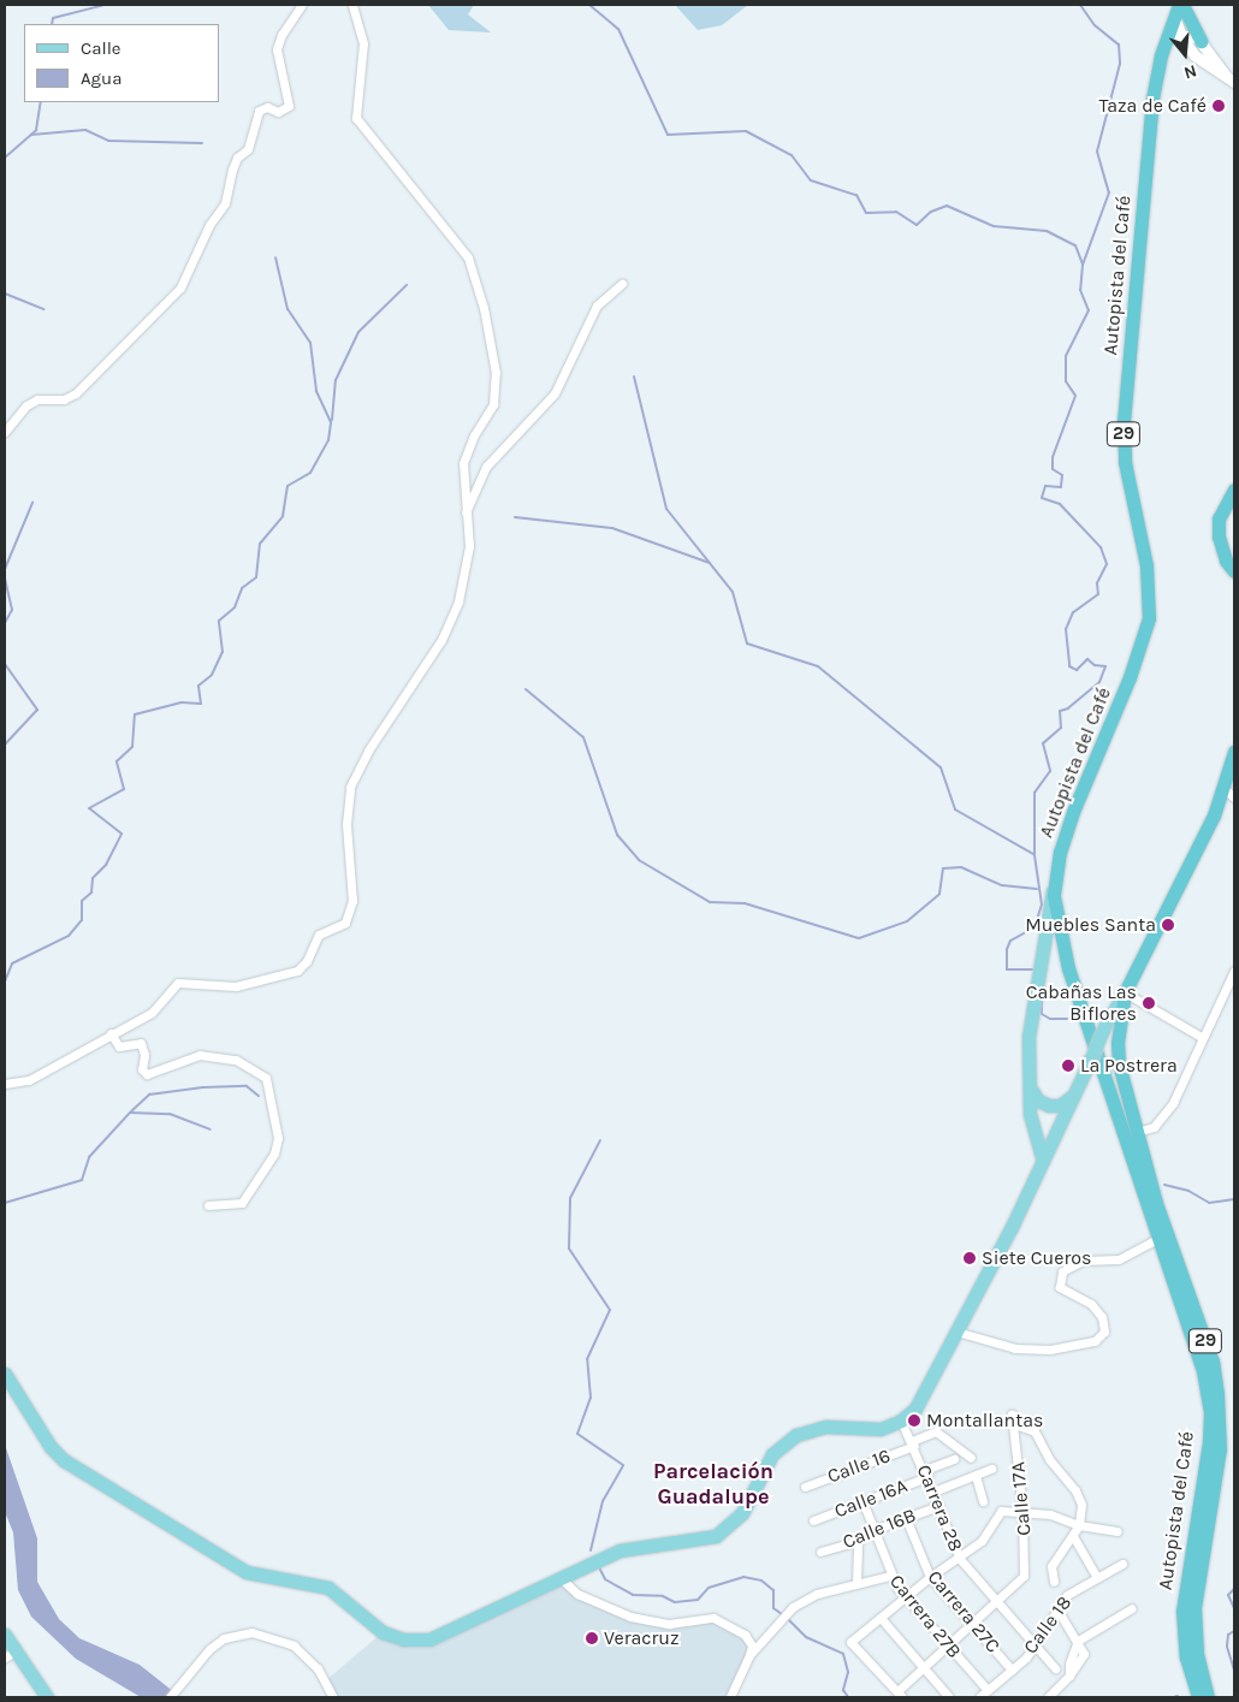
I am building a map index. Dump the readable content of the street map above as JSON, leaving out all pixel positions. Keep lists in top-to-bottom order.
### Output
{
  "streets": {
    "highway": ["Autopista del Café", "29"],
    "street": [
      "Calle 16",
      "Calle 16A",
      "Calle 17A",
      "Carrera 28",
      "Calle 16B",
      "Carrera 27C",
      "Carrera 27B",
      "Calle 18"
    ]
  },
  "crossings": [
    ["Calle 16", "Carrera 28"],
    ["Calle 16A", "Carrera 28"],
    ["Calle 16A", "Carrera 27B"],
    ["Calle 17A", "Carrera 28"],
    ["Carrera 28", "Calle 16B"],
    ["Carrera 28", "Calle 18"],
    ["Calle 16B", "Carrera 27C"],
    ["Calle 16B", "Carrera 27B"],
    ["Carrera 27C", "Calle 18"],
    ["Carrera 27B", "Calle 18"]
  ],
  "districts": ["Parcelación Guadalupe"],
  "places": [
    "Taza de Café",
    "Muebles Santa",
    "Cabañas Las Biflores",
    "La Postrera",
    "Siete Cueros",
    "Montallantas",
    "Veracruz"
  ],
  "legend": ["Calle", "Agua"],
  "north": "bottom"
}
